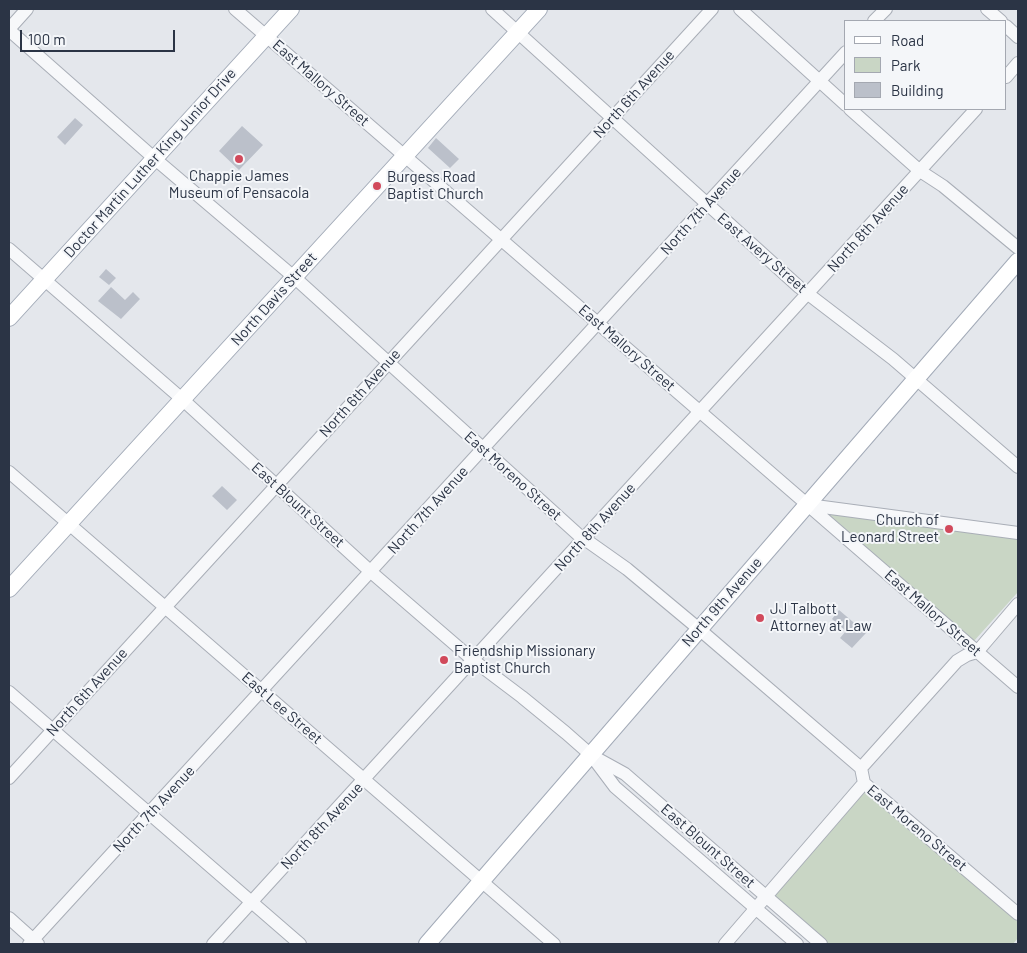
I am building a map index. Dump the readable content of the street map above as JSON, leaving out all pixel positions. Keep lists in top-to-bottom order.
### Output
{
  "streets": {
    "main road": ["Doctor Martin Luther King Junior Drive", "North Davis Street", "North 9th Avenue"],
    "street": [
      "East Mallory Street",
      "North 6th Avenue",
      "North 7th Avenue",
      "North 8th Avenue",
      "East Avery Street",
      "East Moreno Street",
      "East Blount Street",
      "East Lee Street"
    ]
  },
  "crossings": [
    ["East Mallory Street", "North 6th Avenue"],
    ["East Mallory Street", "Doctor Martin Luther King Junior Drive"],
    ["East Mallory Street", "North 7th Avenue"],
    ["East Mallory Street", "North 8th Avenue"],
    ["East Mallory Street", "North Davis Street"],
    ["East Mallory Street", "North 9th Avenue"],
    ["North 6th Avenue", "East Avery Street"],
    ["North 6th Avenue", "East Moreno Street"],
    ["North 6th Avenue", "East Blount Street"],
    ["North 6th Avenue", "East Lee Street"],
    ["Doctor Martin Luther King Junior Drive", "East Moreno Street"],
    ["Doctor Martin Luther King Junior Drive", "East Blount Street"],
    ["North 7th Avenue", "East Avery Street"],
    ["North 7th Avenue", "East Moreno Street"],
    ["North 7th Avenue", "East Blount Street"],
    ["North 7th Avenue", "East Lee Street"],
    ["North 8th Avenue", "East Avery Street"],
    ["North 8th Avenue", "East Moreno Street"],
    ["North 8th Avenue", "East Blount Street"],
    ["North 8th Avenue", "East Lee Street"],
    ["East Avery Street", "North Davis Street"],
    ["East Avery Street", "North 9th Avenue"],
    ["North Davis Street", "East Moreno Street"],
    ["North Davis Street", "East Blount Street"],
    ["North Davis Street", "East Lee Street"],
    ["East Moreno Street", "North 9th Avenue"],
    ["East Blount Street", "North 9th Avenue"],
    ["North 9th Avenue", "East Lee Street"]
  ],
  "places": [
    "Chappie James Museum of Pensacola",
    "Burgess Road Baptist Church",
    "Church of Leonard Street",
    "JJ Talbott Attorney at Law",
    "Friendship Missionary Baptist Church"
  ],
  "legend": ["Road", "Park", "Building"],
  "scale_bar": "100 m"
}
